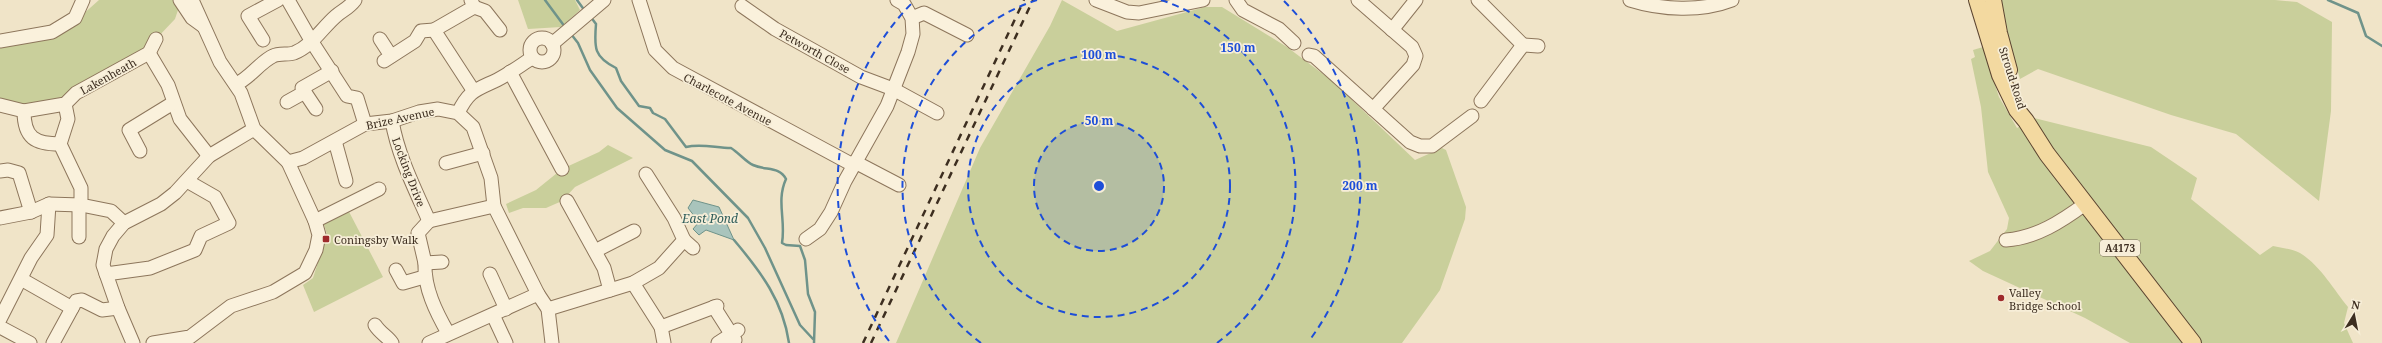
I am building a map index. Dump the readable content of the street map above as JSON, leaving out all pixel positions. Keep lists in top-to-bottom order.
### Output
{
  "streets": {
    "main road": ["Stroud Road", "A4173"],
    "street": [
      "Petworth Close",
      "Lakenheath",
      "Charlecote Avenue",
      "Brize Avenue",
      "Locking Drive"
    ]
  },
  "crossings": [
    ["Stroud Road", "A4173"],
    ["Brize Avenue", "Locking Drive"]
  ],
  "water": ["East Pond"],
  "places": {
    "transit": ["Coningsby Walk"],
    "other": ["Valley Bridge School"]
  },
  "north": "top",
  "rings": [
    "150 m",
    "100 m",
    "50 m",
    "200 m"
  ]
}
